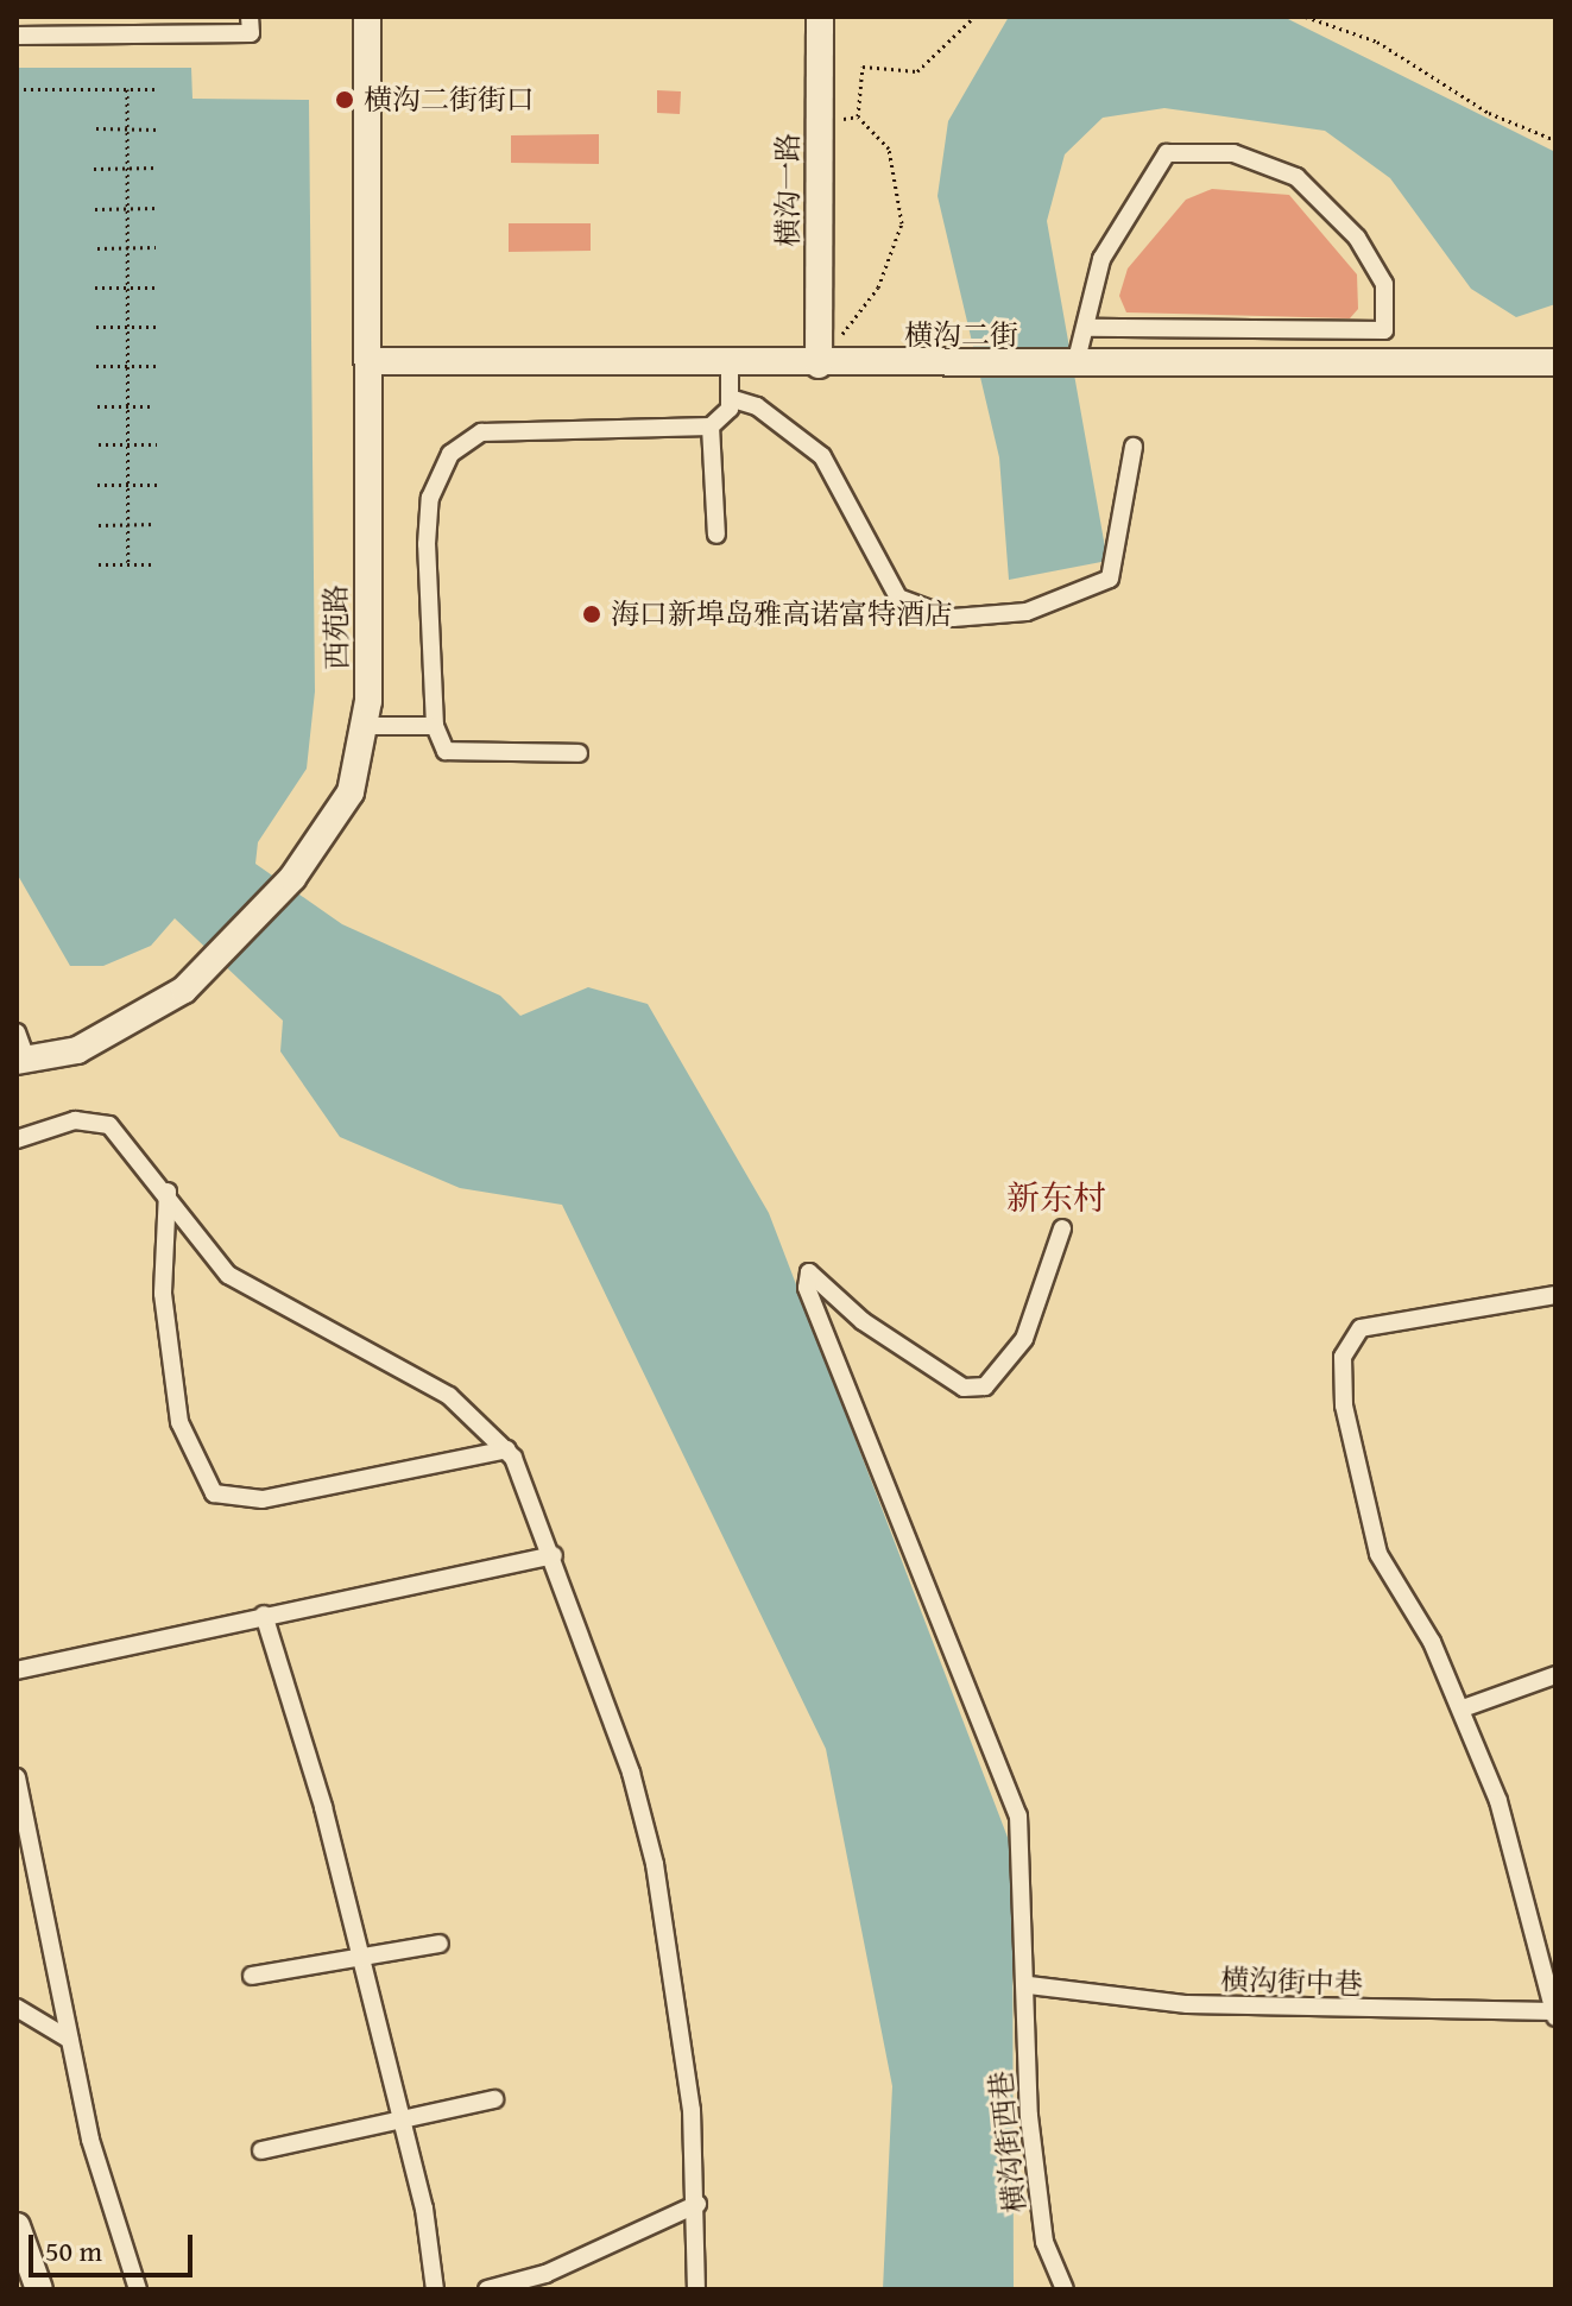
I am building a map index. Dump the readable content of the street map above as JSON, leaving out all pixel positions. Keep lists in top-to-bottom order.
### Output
{
  "streets": {
    "street": [
      "横沟一路",
      "横沟二街",
      "西苑路",
      "横沟街中巷",
      "横沟街西巷"
    ]
  },
  "crossings": [
    ["横沟一路", "横沟二街"],
    ["横沟二街", "西苑路"],
    ["横沟街中巷", "横沟街西巷"]
  ],
  "districts": ["新东村"],
  "places": ["横沟二街街口", "海口新埠岛雅高诺富特酒店"],
  "scale_bar": "50 m"
}
